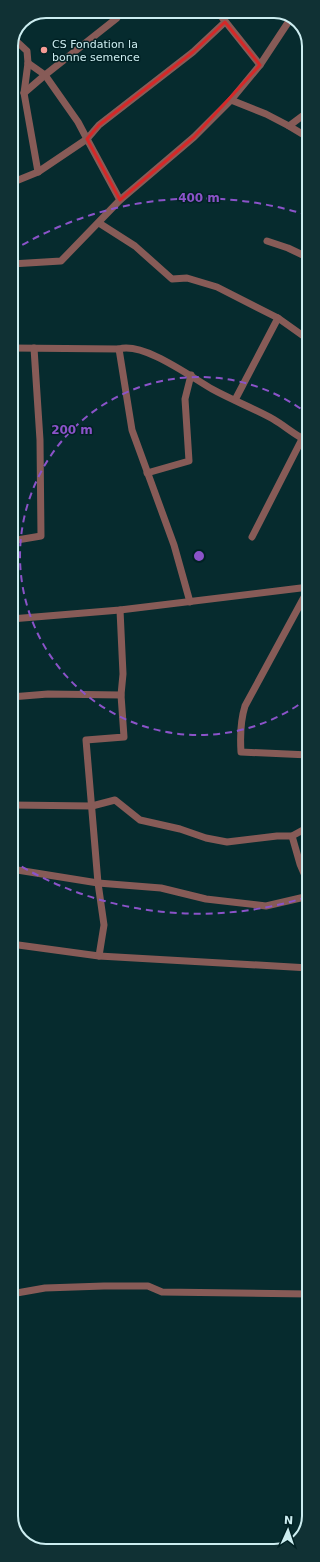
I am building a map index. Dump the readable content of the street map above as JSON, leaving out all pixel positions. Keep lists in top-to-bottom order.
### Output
{
  "places": ["CS Fondation la bonne semence"],
  "north": "top",
  "rings": ["400 m", "200 m"]
}
